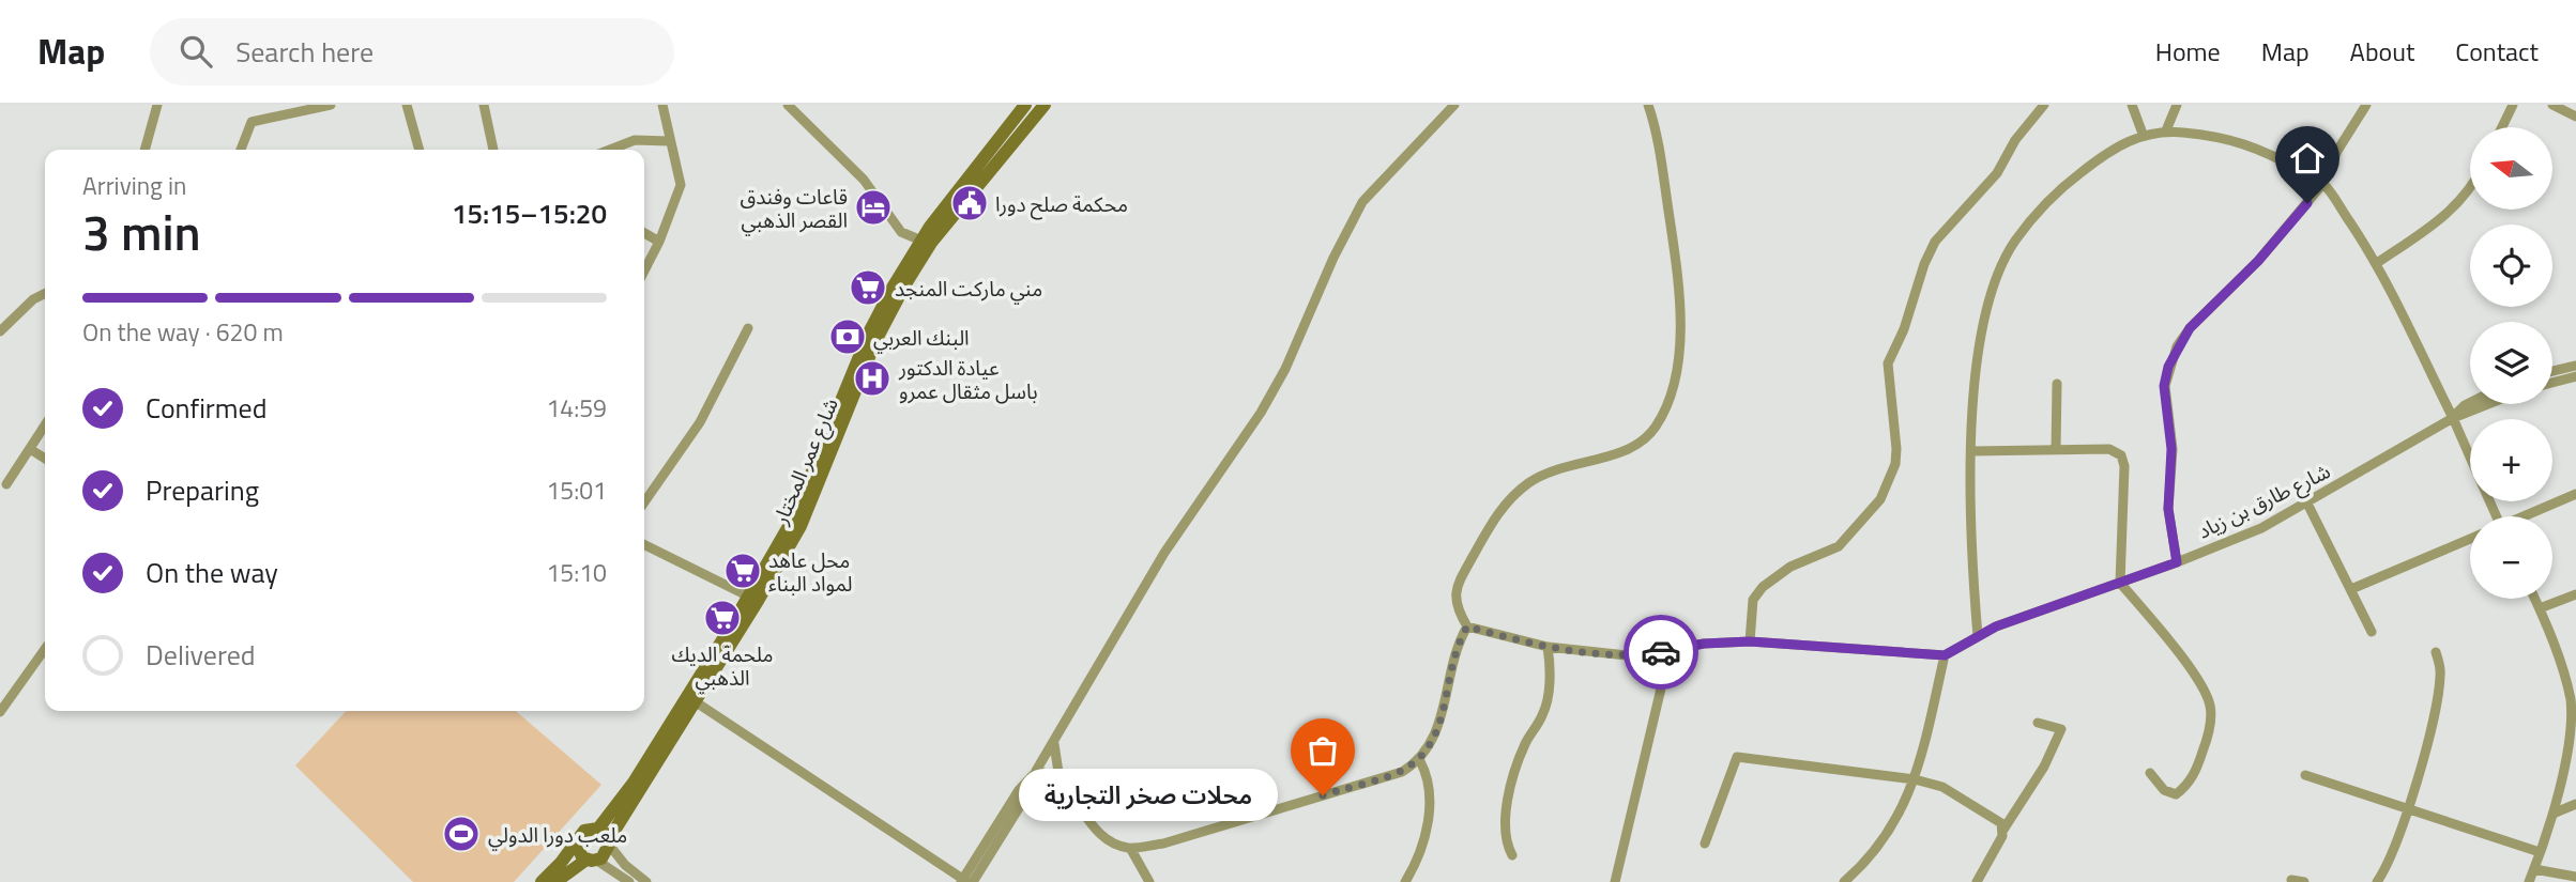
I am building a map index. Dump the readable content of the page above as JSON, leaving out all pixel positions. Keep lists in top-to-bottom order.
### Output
{
  "streets": {
    "main road": ["شارع عمر المختار"],
    "street": ["شارع طارق بن زياد"]
  },
  "places": {
    "public building": ["محكمة صلح دورا"],
    "hotel": ["قاعات وفندق القصر الذهبي"],
    "supermarket": ["مني ماركت المنجد", "محل عاهد لمواد البناء", "ملحمة الديك الذهبي"],
    "bank": ["البنك العربي"],
    "hospital": ["عيادة الدكتور باسل مثقال عمرو"],
    "other": ["محلات صخر التجارية"],
    "sports": ["ملعب دورا الدولي"]
  },
  "north": "left",
  "page": {
    "header": "Map",
    "search": "Search here",
    "nav": [
      "Home",
      "Map",
      "About",
      "Contact"
    ],
    "map_buttons": ["+", "−"],
    "heading": ["3 min", "Arriving in", "15:15–15:20"],
    "bar": "On the way · 620 m",
    "list": [
      ["Confirmed", "14:59"],
      ["Preparing", "15:01"],
      ["On the way", "15:10"],
      "Delivered"
    ],
    "bubble": "محلات صخر التجارية"
  }
}
